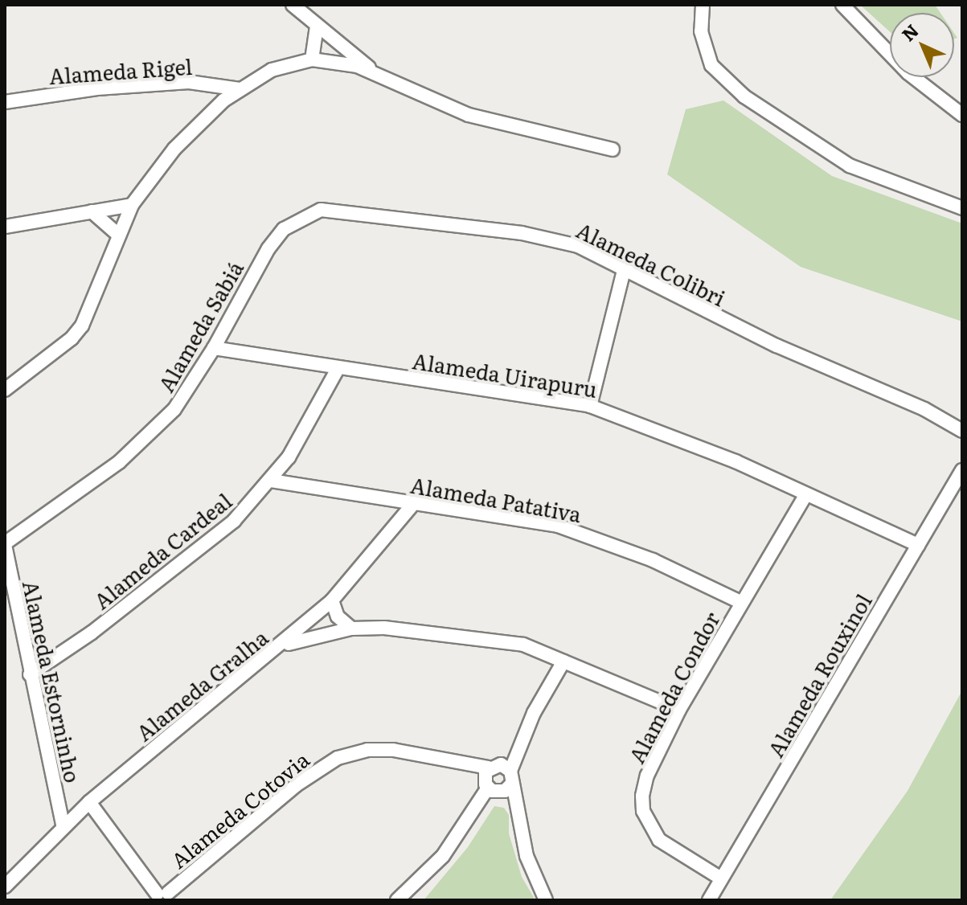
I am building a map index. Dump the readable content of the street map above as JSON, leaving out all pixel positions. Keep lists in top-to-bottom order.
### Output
{
  "streets": {
    "street": [
      "Alameda Rigel",
      "Alameda Colibri",
      "Alameda Sabiá",
      "Alameda Uirapuru",
      "Alameda Patativa",
      "Alameda Cardeal",
      "Alameda Rouxinol",
      "Alameda Estorninho",
      "Alameda Gralha",
      "Alameda Condor",
      "Alameda Cotovia"
    ]
  },
  "crossings": [
    ["Alameda Colibri", "Alameda Sabiá"],
    ["Alameda Sabiá", "Alameda Uirapuru"],
    ["Alameda Sabiá", "Alameda Estorninho"],
    ["Alameda Uirapuru", "Alameda Cardeal"],
    ["Alameda Uirapuru", "Alameda Rouxinol"],
    ["Alameda Uirapuru", "Alameda Condor"],
    ["Alameda Patativa", "Alameda Cardeal"],
    ["Alameda Patativa", "Alameda Gralha"],
    ["Alameda Patativa", "Alameda Condor"],
    ["Alameda Cardeal", "Alameda Estorninho"],
    ["Alameda Rouxinol", "Alameda Condor"],
    ["Alameda Estorninho", "Alameda Gralha"]
  ],
  "north": "top left"
}
